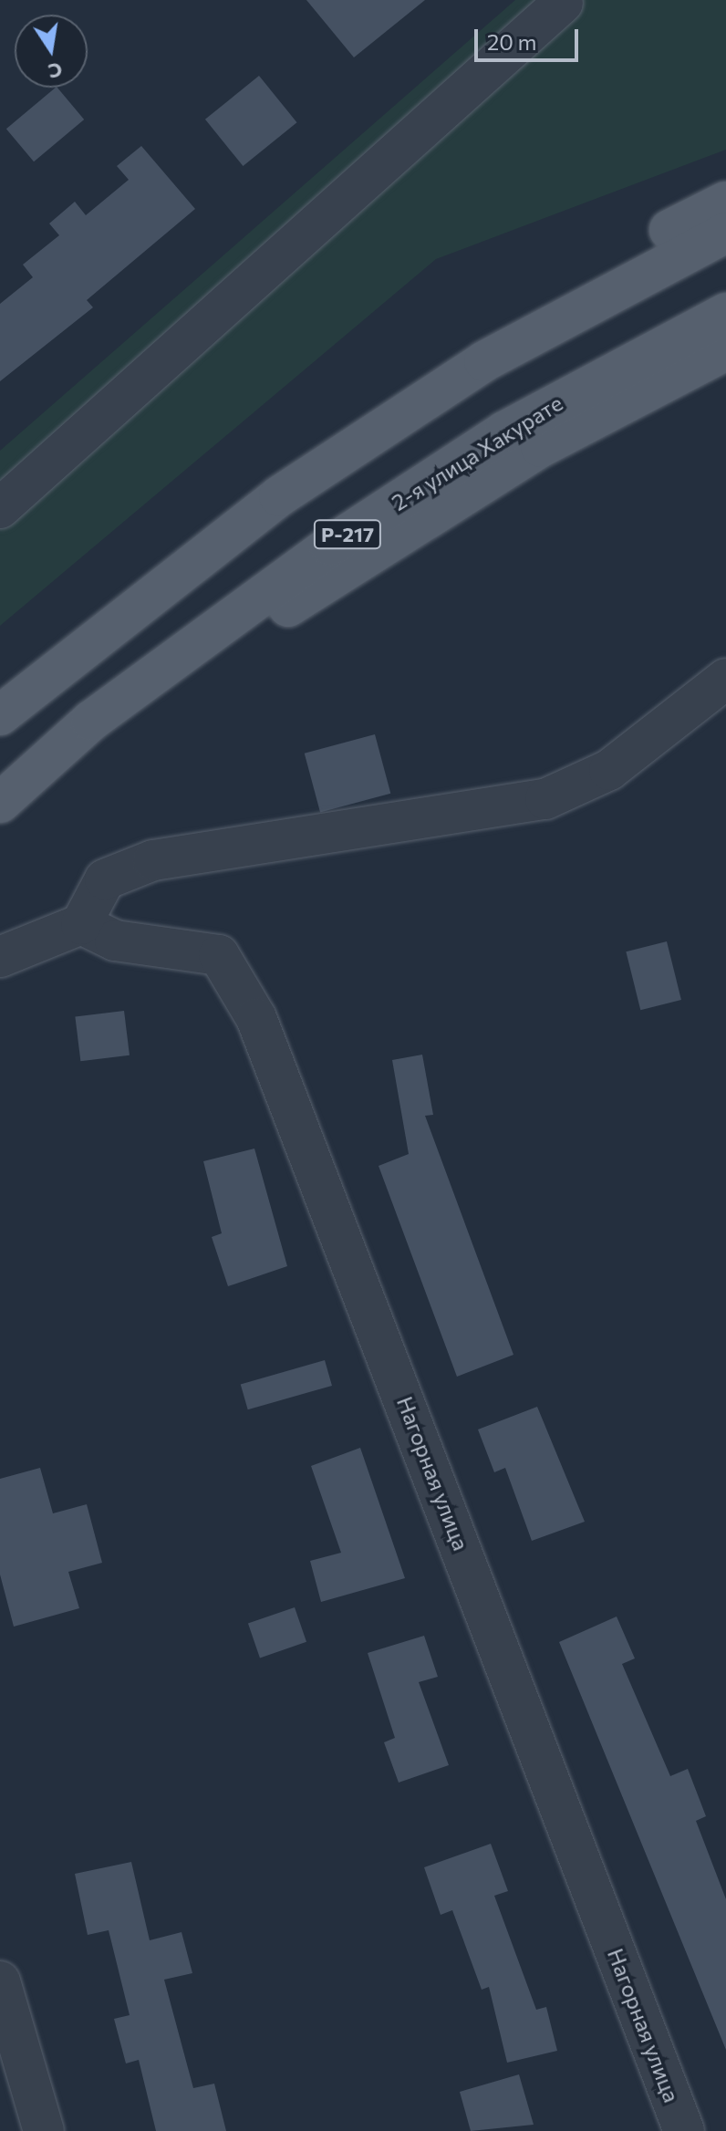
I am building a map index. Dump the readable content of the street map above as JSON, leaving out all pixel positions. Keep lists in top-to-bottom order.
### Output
{
  "streets": {
    "main road": ["2-я улица Хакурате", "Р-217"],
    "street": ["Нагорная улица"]
  },
  "scale_bar": "20 m",
  "north": "bottom"
}
